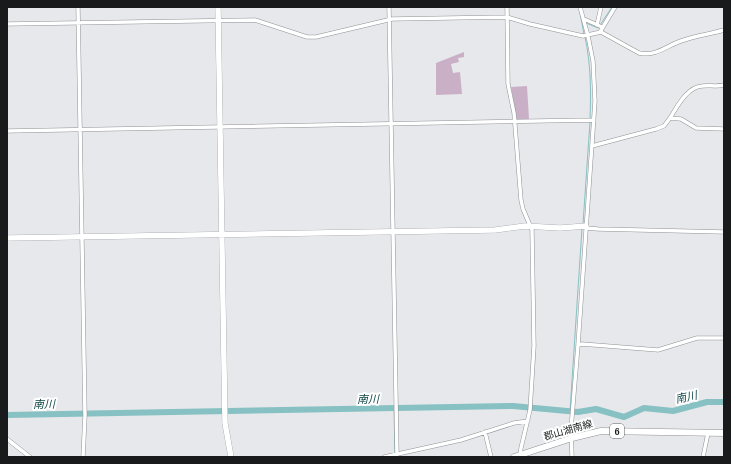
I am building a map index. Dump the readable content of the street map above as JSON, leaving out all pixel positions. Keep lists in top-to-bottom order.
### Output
{
  "streets": {
    "main road": ["郡山湖南線", "6"]
  },
  "water": ["南川"]
}
